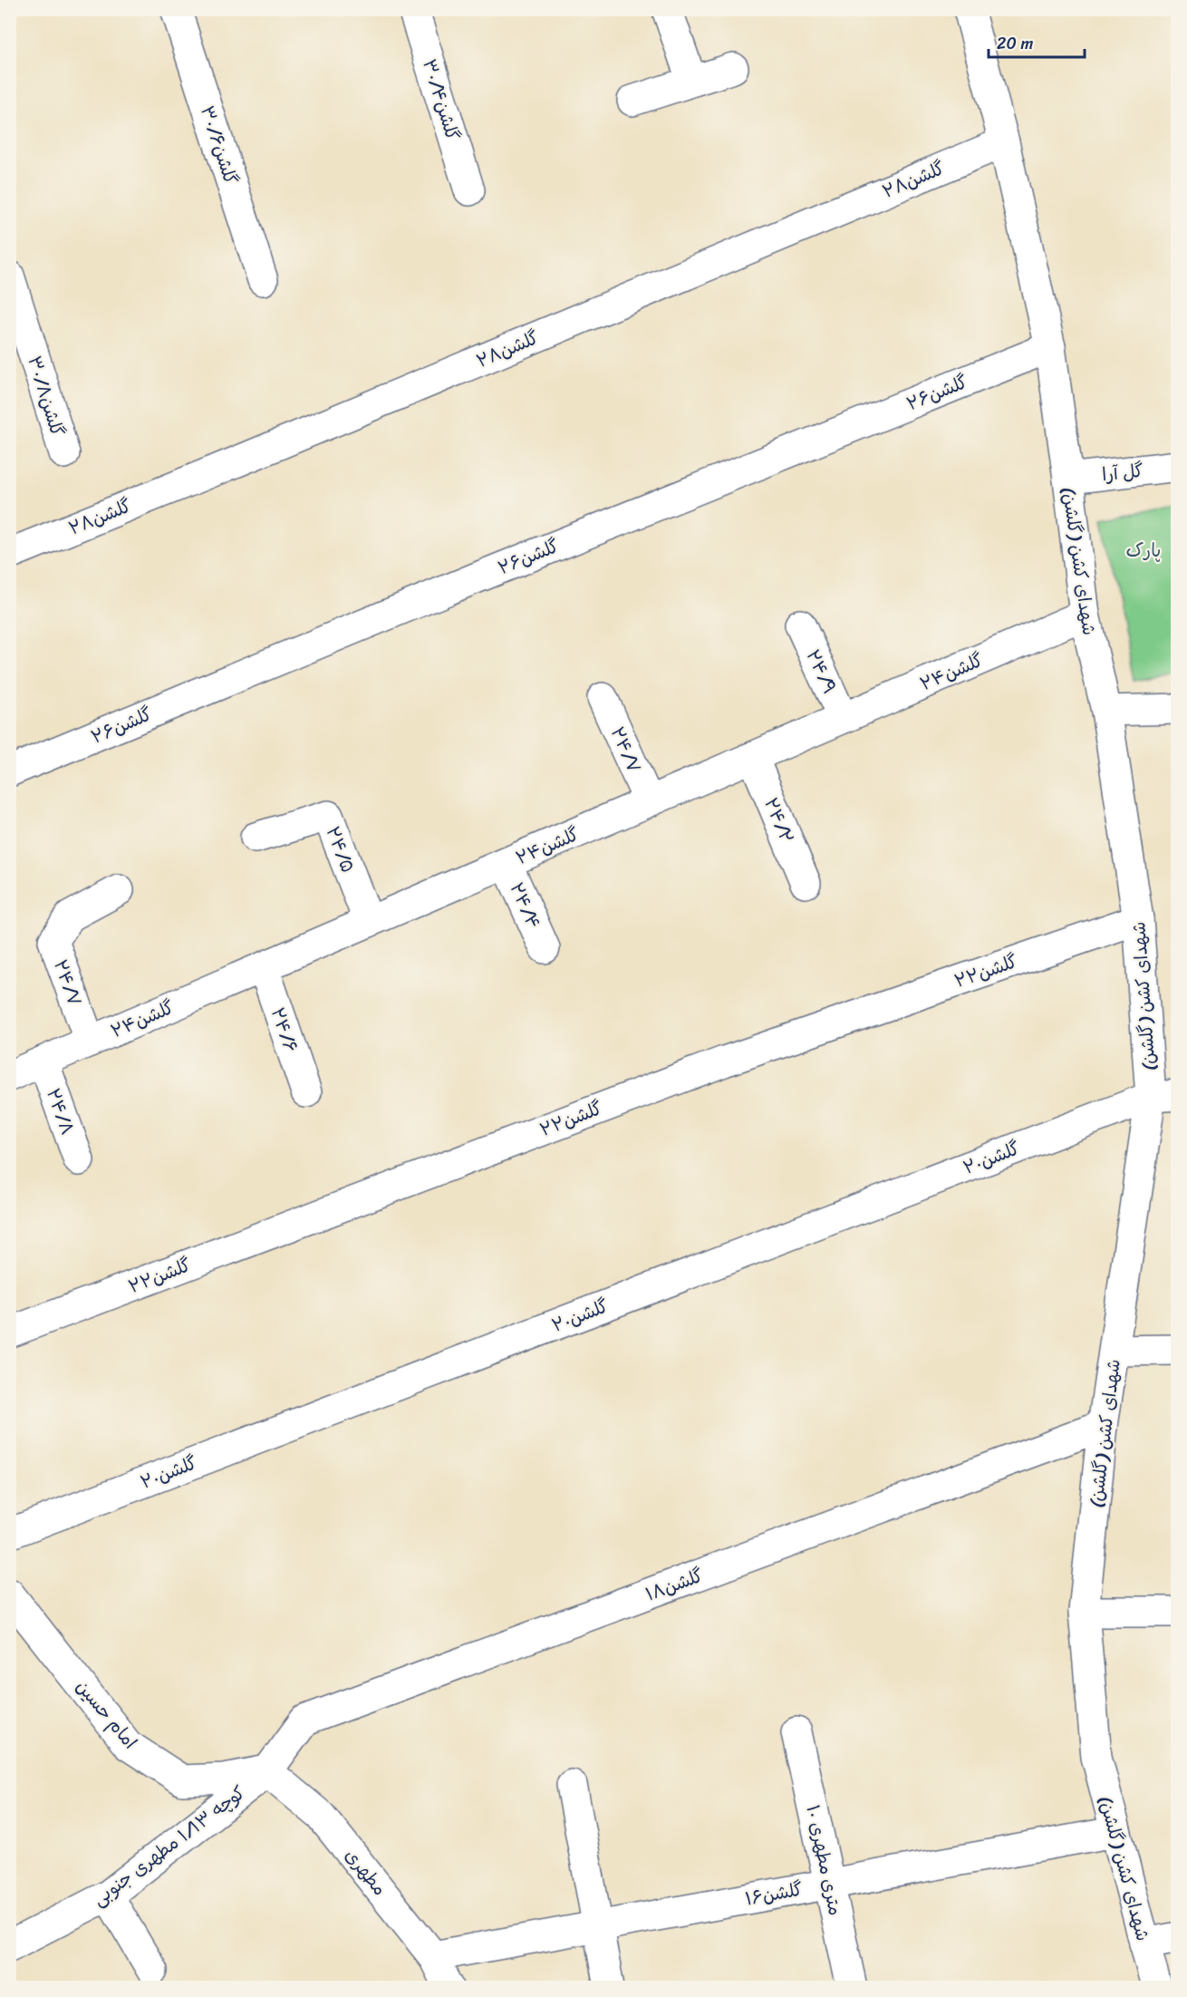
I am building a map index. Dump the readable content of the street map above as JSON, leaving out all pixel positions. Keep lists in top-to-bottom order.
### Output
{
  "streets": {
    "street": [
      "گلشن۳۰/۴",
      "گلشن۳۰/۶",
      "گلشن۲۸",
      "گلشن۲۶",
      "گلشن۳۰/۸",
      "گل آرا",
      "شهدای کشن (گلشن)",
      "۲۴/۹",
      "گلشن۲۴",
      "۲۴/۷",
      "۲۴/۲",
      "۲۴/۵",
      "۲۴/۴",
      "گلشن۲۲",
      "۲۴/۶",
      "۲۴/۸",
      "گلشن۲۰",
      "گلشن۱۸",
      "امام حسین",
      "کوچه ۱/۱۳ مطهری جنوبی",
      "۱۰ متری مطهری",
      "مطهری",
      "گلشن۱۶"
    ]
  },
  "crossings": [
    ["گلشن۲۸", "شهدای کشن (گلشن)"],
    ["گلشن۲۶", "شهدای کشن (گلشن)"],
    ["گل آرا", "شهدای کشن (گلشن)"],
    ["شهدای کشن (گلشن)", "گلشن۲۴"],
    ["شهدای کشن (گلشن)", "گلشن۲۲"],
    ["شهدای کشن (گلشن)", "گلشن۲۰"],
    ["شهدای کشن (گلشن)", "گلشن۱۸"],
    ["شهدای کشن (گلشن)", "گلشن۱۶"],
    ["۲۴/۹", "گلشن۲۴"],
    ["گلشن۲۴", "۲۴/۷"],
    ["گلشن۲۴", "۲۴/۲"],
    ["گلشن۲۴", "۲۴/۵"],
    ["گلشن۲۴", "۲۴/۴"],
    ["گلشن۲۴", "۲۴/۶"],
    ["گلشن۲۴", "۲۴/۸"],
    ["گلشن۱۸", "امام حسین"],
    ["گلشن۱۸", "کوچه ۱/۱۳ مطهری جنوبی"],
    ["گلشن۱۸", "مطهری"],
    ["امام حسین", "کوچه ۱/۱۳ مطهری جنوبی"],
    ["امام حسین", "مطهری"],
    ["کوچه ۱/۱۳ مطهری جنوبی", "مطهری"],
    ["۱۰ متری مطهری", "گلشن۱۶"],
    ["مطهری", "گلشن۱۶"]
  ],
  "parks": ["پارک"],
  "scale_bar": "20 m"
}
